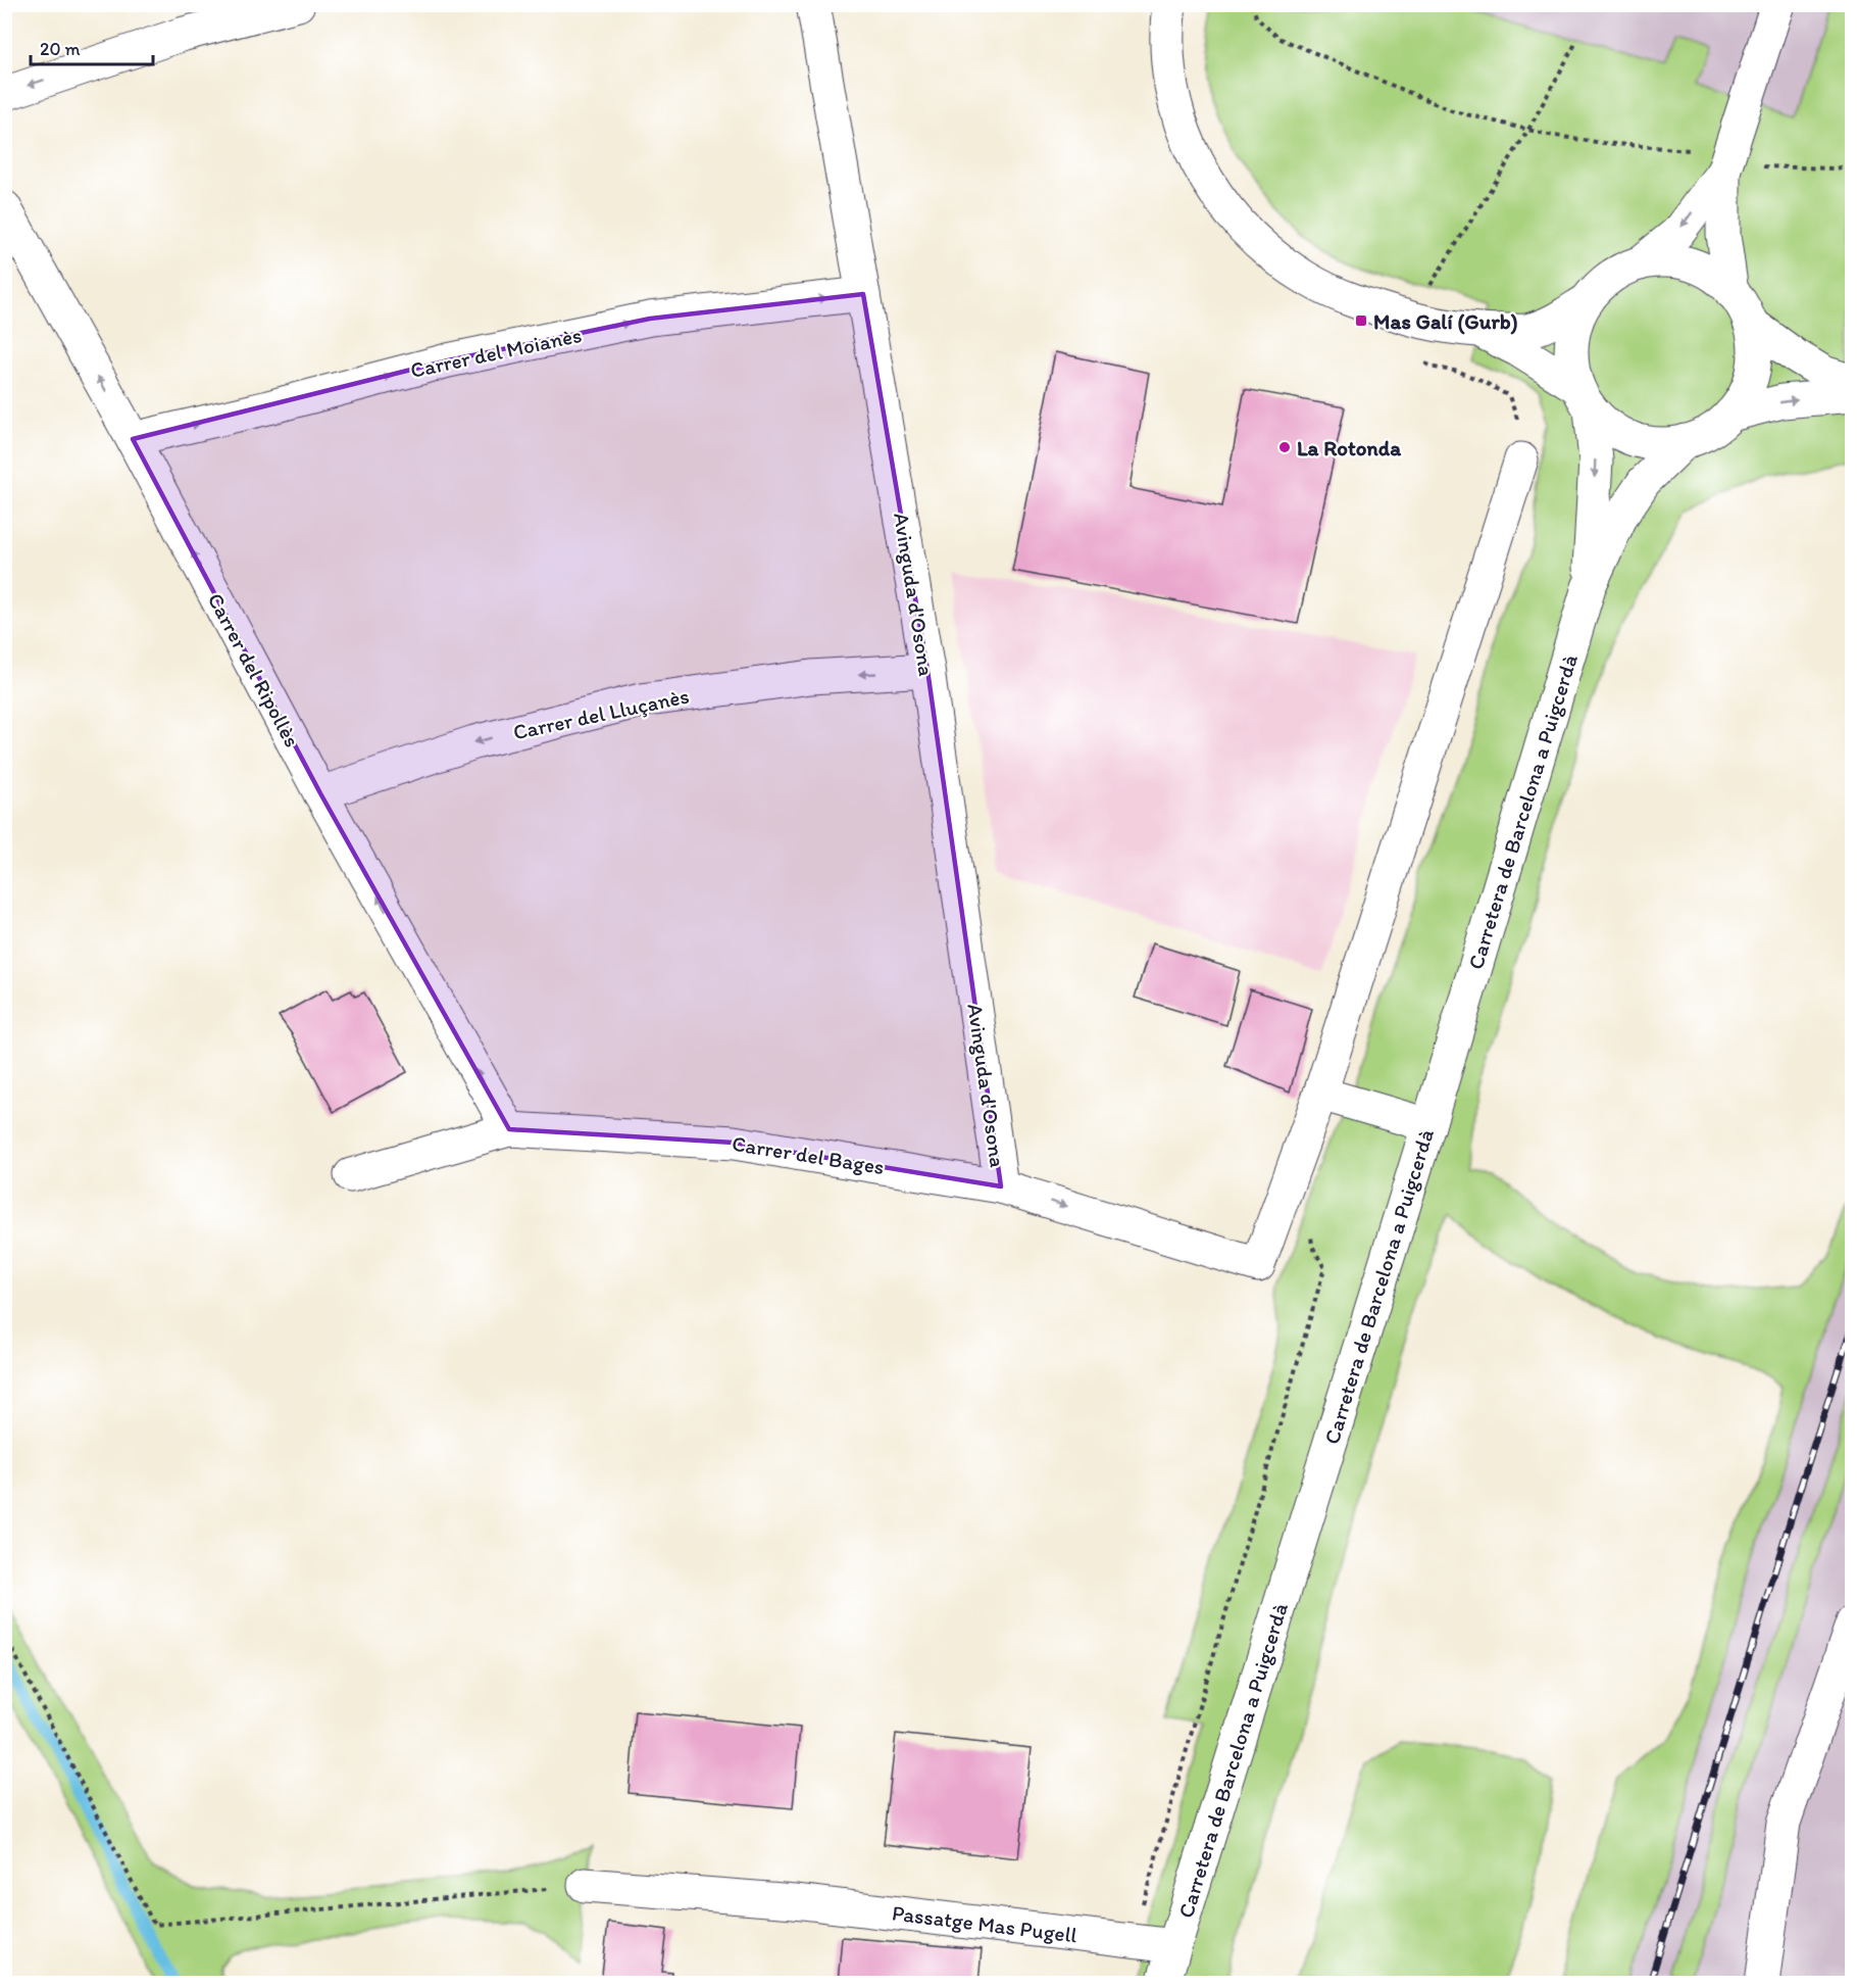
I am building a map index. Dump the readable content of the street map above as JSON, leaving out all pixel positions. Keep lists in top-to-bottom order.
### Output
{
  "streets": {
    "street": [
      "Carrer del Moianès",
      "Avinguda d'Osona",
      "Carrer del Ripollès",
      "Carrer del Lluçanès",
      "Carretera de Barcelona a Puigcerdà",
      "Carrer del Bages",
      "Passatge Mas Pugell"
    ]
  },
  "crossings": [
    ["Carrer del Moianès", "Avinguda d'Osona"],
    ["Carrer del Moianès", "Carrer del Ripollès"],
    ["Avinguda d'Osona", "Carrer del Lluçanès"],
    ["Avinguda d'Osona", "Carrer del Bages"],
    ["Carrer del Ripollès", "Carrer del Lluçanès"],
    ["Carrer del Ripollès", "Carrer del Bages"],
    ["Carretera de Barcelona a Puigcerdà", "Passatge Mas Pugell"]
  ],
  "one_way": ["Carrer del Moianès", "Carrer del Ripollès", "Carrer del Lluçanès"],
  "places": {
    "transit": ["Mas Galí (Gurb)"],
    "other": ["La Rotonda"]
  },
  "scale_bar": "20 m"
}
